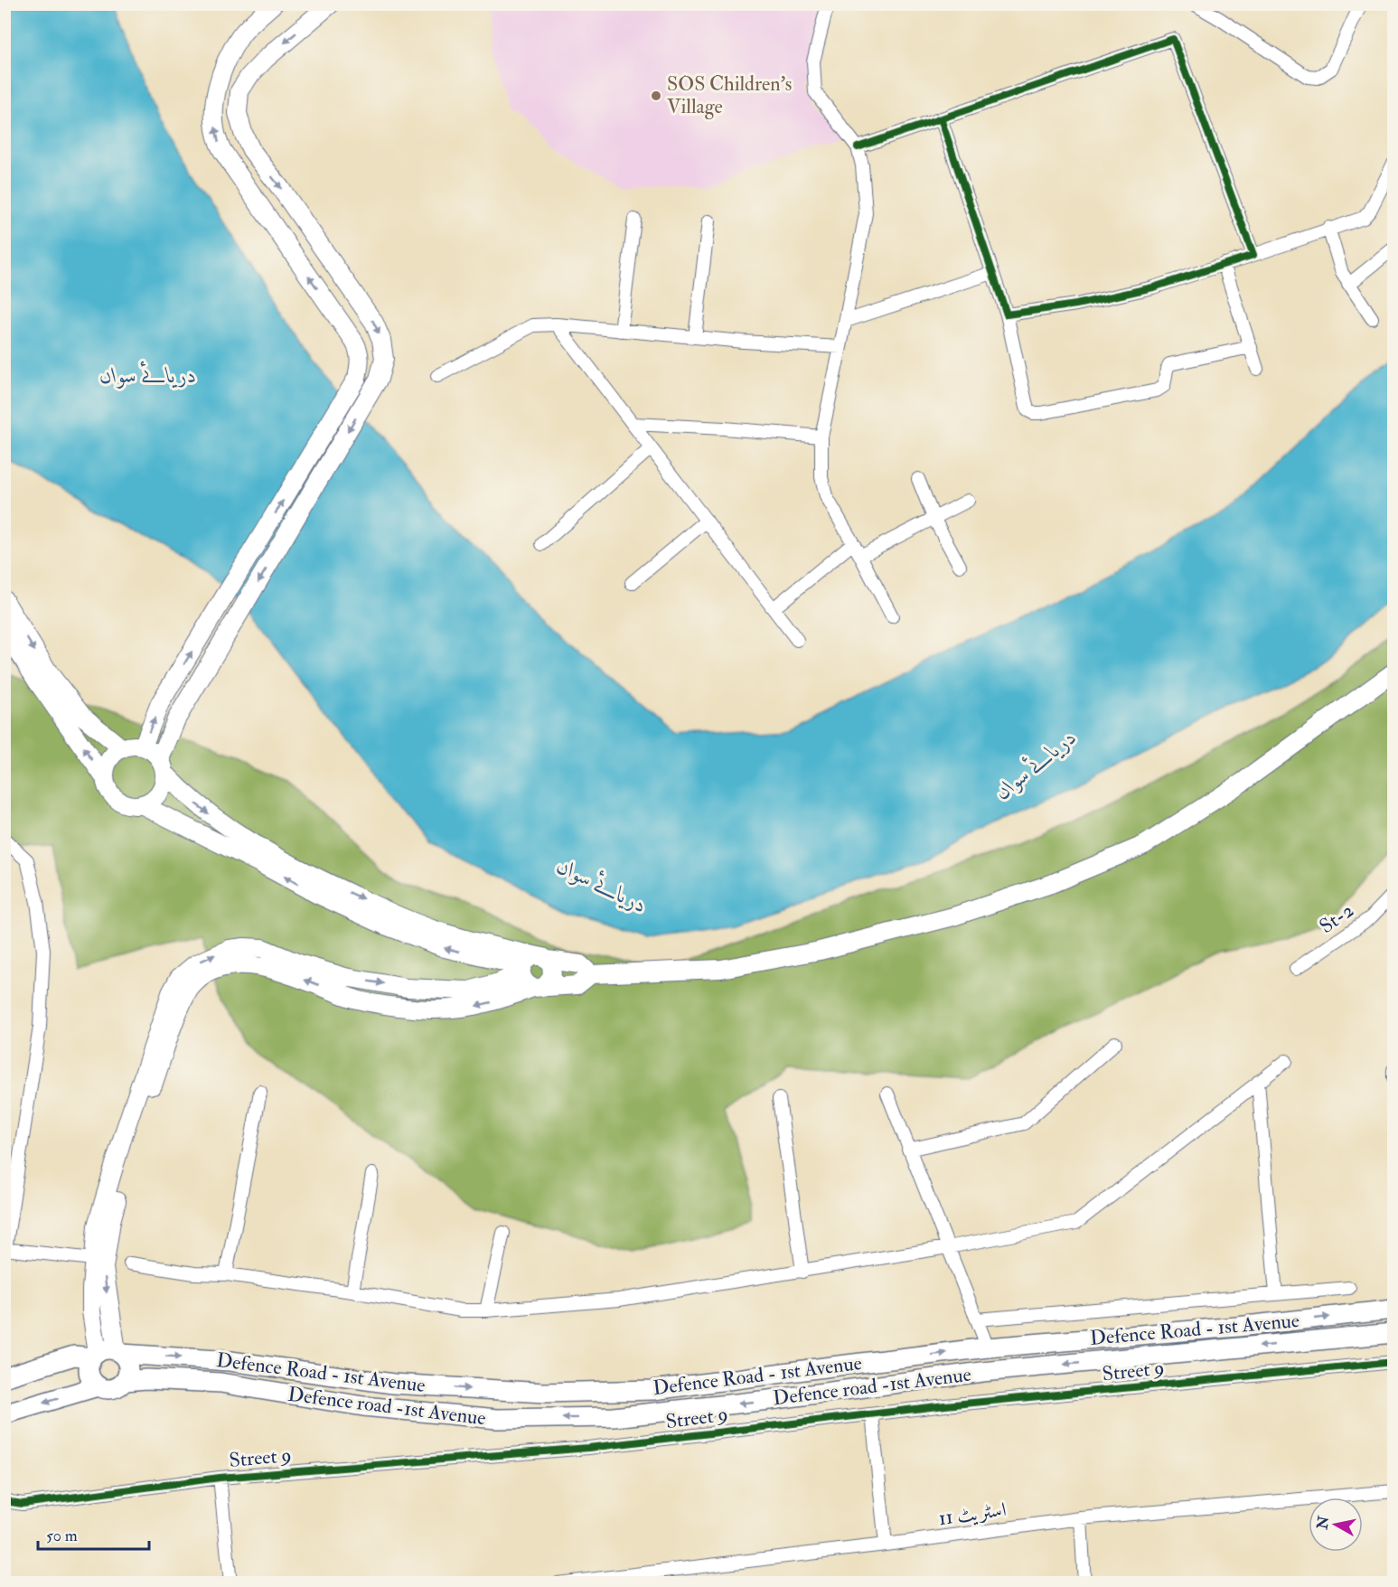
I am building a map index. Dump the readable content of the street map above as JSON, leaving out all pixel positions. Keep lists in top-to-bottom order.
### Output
{
  "streets": {
    "main road": ["Defence Road - 1st Avenue", "Defence road -1st Avenue"],
    "street": ["St-2", "Street 9", "اسٹریٹ 11"]
  },
  "crossings": [
    ["Defence Road - 1st Avenue", "Defence road -1st Avenue"]
  ],
  "one_way": ["Defence Road - 1st Avenue", "Defence road -1st Avenue"],
  "water": ["دریائے سواں"],
  "places": ["SOS Children's Village"],
  "scale_bar": "50 m",
  "north": "left"
}
